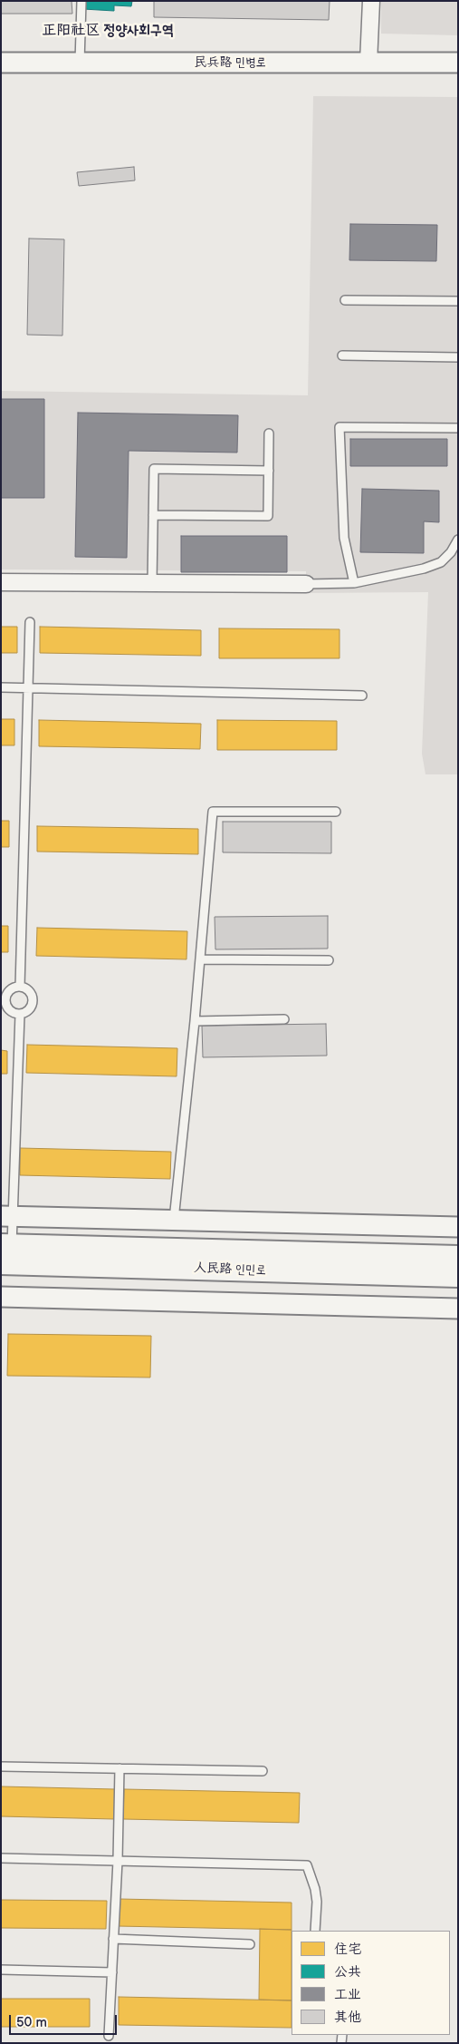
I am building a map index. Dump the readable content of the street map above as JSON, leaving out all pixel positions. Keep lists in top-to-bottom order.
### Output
{
  "streets": {
    "main road": ["人民路 인민로"],
    "street": ["民兵路 민병로"]
  },
  "districts": ["正阳社区 정양사회구역"],
  "legend": [
    "住宅",
    "公共",
    "工业",
    "其他"
  ],
  "scale_bar": "50 m"
}
